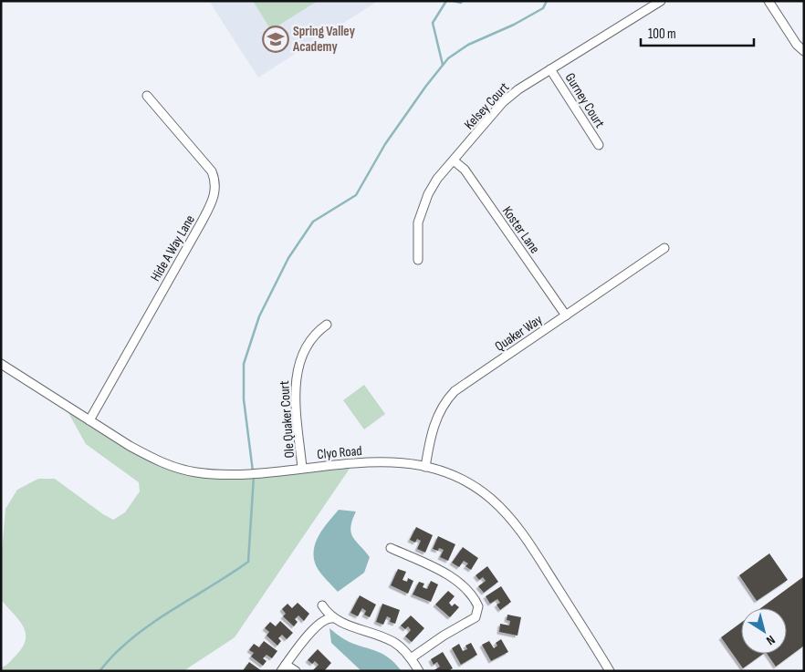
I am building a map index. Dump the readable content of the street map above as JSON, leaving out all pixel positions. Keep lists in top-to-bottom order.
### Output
{
  "streets": {
    "street": [
      "Gurney Court",
      "Kelsey Court",
      "Koster Lane",
      "Hide A Way Lane",
      "Quaker Way",
      "Ole Quaker Court",
      "Clyo Road"
    ]
  },
  "crossings": [
    ["Gurney Court", "Kelsey Court"],
    ["Kelsey Court", "Koster Lane"],
    ["Koster Lane", "Quaker Way"],
    ["Hide A Way Lane", "Clyo Road"],
    ["Quaker Way", "Clyo Road"],
    ["Ole Quaker Court", "Clyo Road"]
  ],
  "places": {
    "school or university": ["Spring Valley Academy"]
  },
  "scale_bar": "100 m",
  "north": "bottom right"
}
